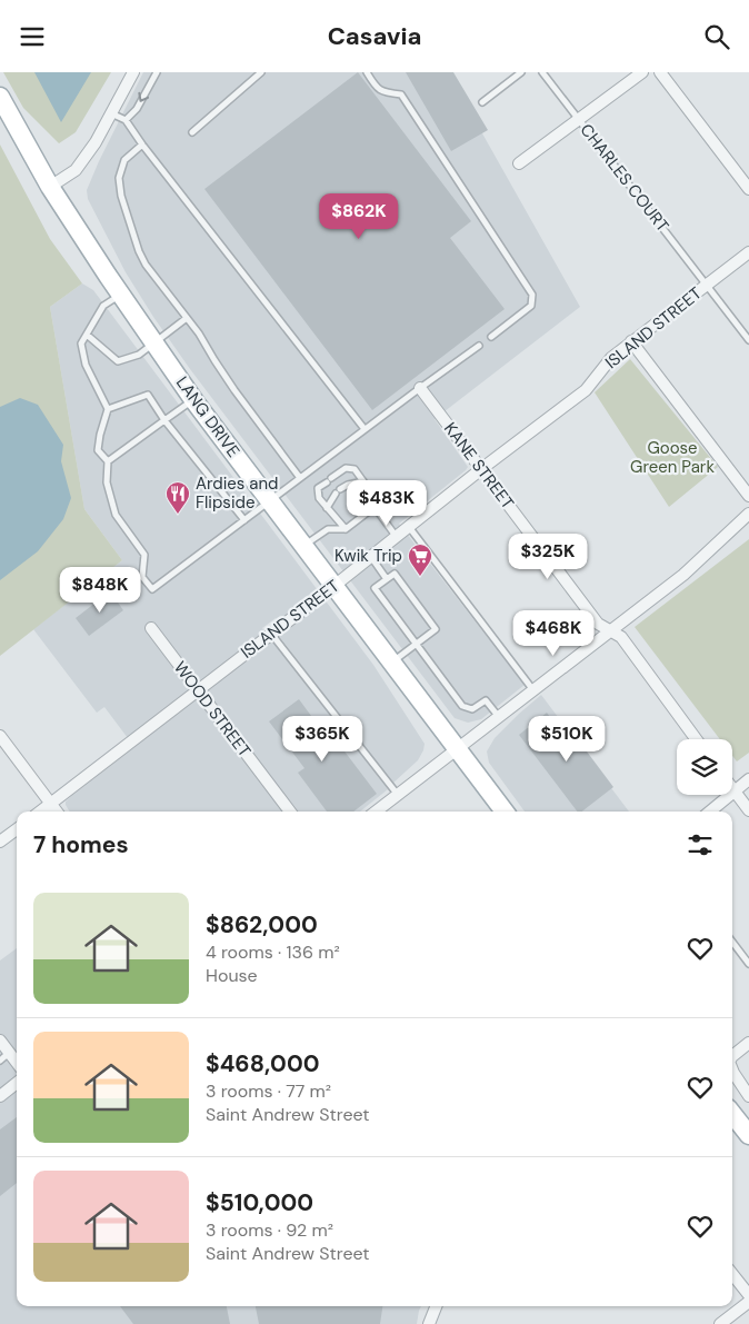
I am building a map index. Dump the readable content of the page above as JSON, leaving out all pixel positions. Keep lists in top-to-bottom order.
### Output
{
  "streets": {
    "main road": ["LANG DRIVE"],
    "street": ["ISLAND STREET", "KANE STREET", "WOOD STREET"],
    "lane": ["CHARLES COURT"]
  },
  "crossings": [
    ["CHARLES COURT", "ISLAND STREET"],
    ["ISLAND STREET", "LANG DRIVE"],
    ["ISLAND STREET", "KANE STREET"],
    ["ISLAND STREET", "WOOD STREET"]
  ],
  "parks": ["Goose Green Park"],
  "places": {
    "restaurant": ["Ardies and Flipside"],
    "supermarket": ["Kwik Trip"]
  },
  "page": {
    "header": "Casavia",
    "price": [
      "$862K",
      "$483K",
      "$325K",
      "$848K",
      "$468K",
      "$365K",
      "$510K"
    ],
    "heading": "7 homes",
    "list": [
      {
        "name": "$862,000",
        "note": "4 rooms · 136 m² · House"
      },
      {
        "name": "$468,000",
        "note": "3 rooms · 77 m² · Saint Andrew Street"
      },
      {
        "name": "$510,000",
        "note": "3 rooms · 92 m² · Saint Andrew Street"
      }
    ]
  }
}
